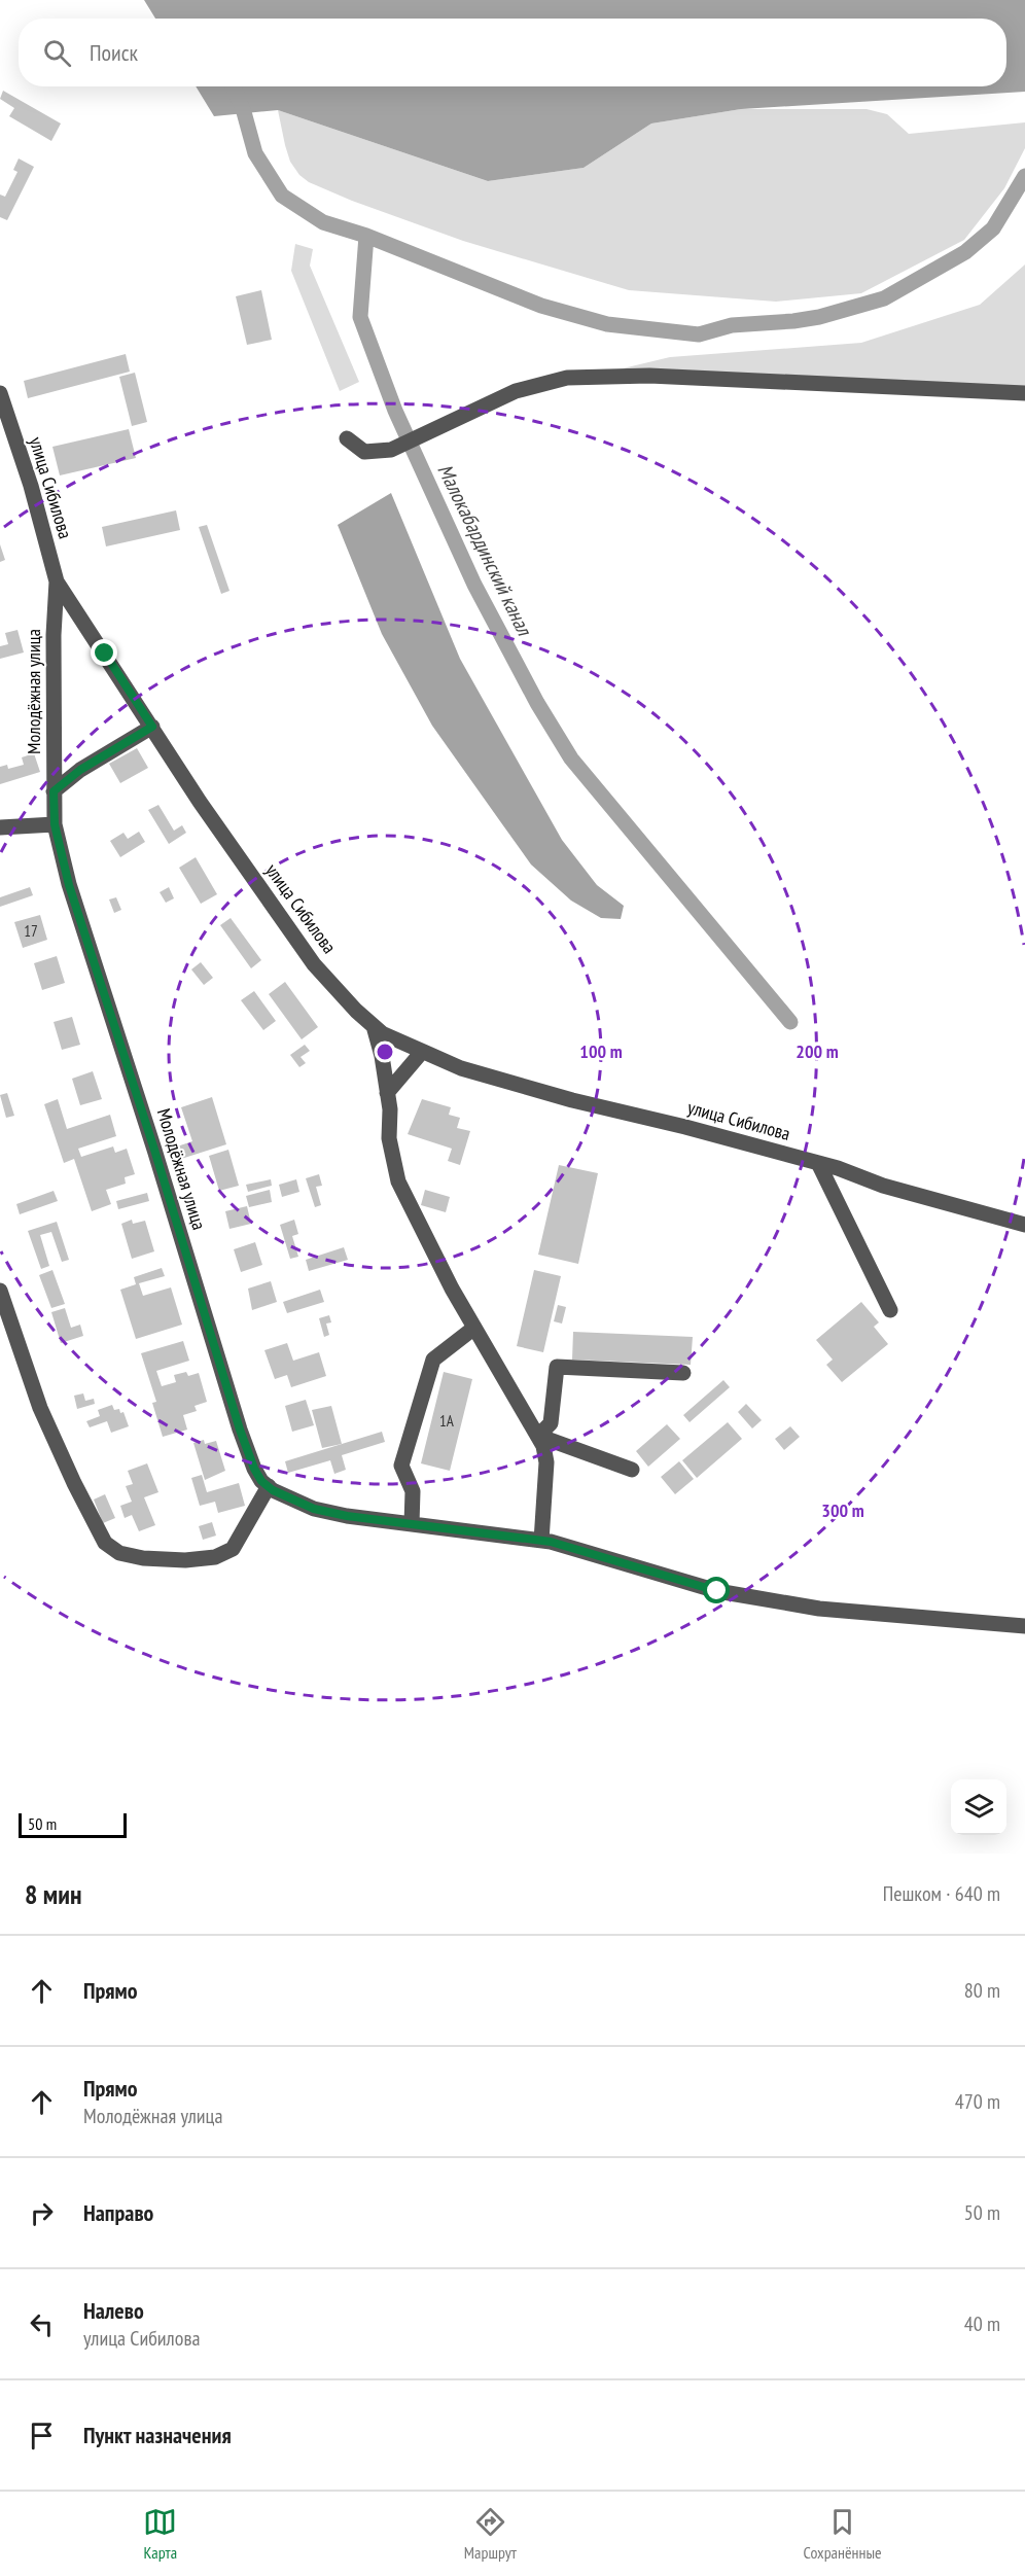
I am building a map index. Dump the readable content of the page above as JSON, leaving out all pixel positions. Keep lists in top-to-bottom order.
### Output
{
  "streets": {
    "street": ["улица Сибилова", "Молодёжная улица"]
  },
  "crossings": [
    ["улица Сибилова", "Молодёжная улица"]
  ],
  "water": ["Малокабардинский канал"],
  "house_numbers": ["17", "1А"],
  "scale_bar": "50 m",
  "page": {
    "search": "Поиск",
    "scale": "50 m",
    "heading": ["8 мин", "Пешком · 640 m"],
    "list": [
      ["Прямо", "80 m"],
      ["Прямо", "Молодёжная улица", "470 m"],
      ["Направо", "50 m"],
      ["Налево", "улица Сибилова", "40 m"],
      "Пункт назначения"
    ],
    "nav": ["Карта", "Маршрут", "Сохранённые"]
  },
  "rings": ["100 m", "200 m", "300 m"]
}
